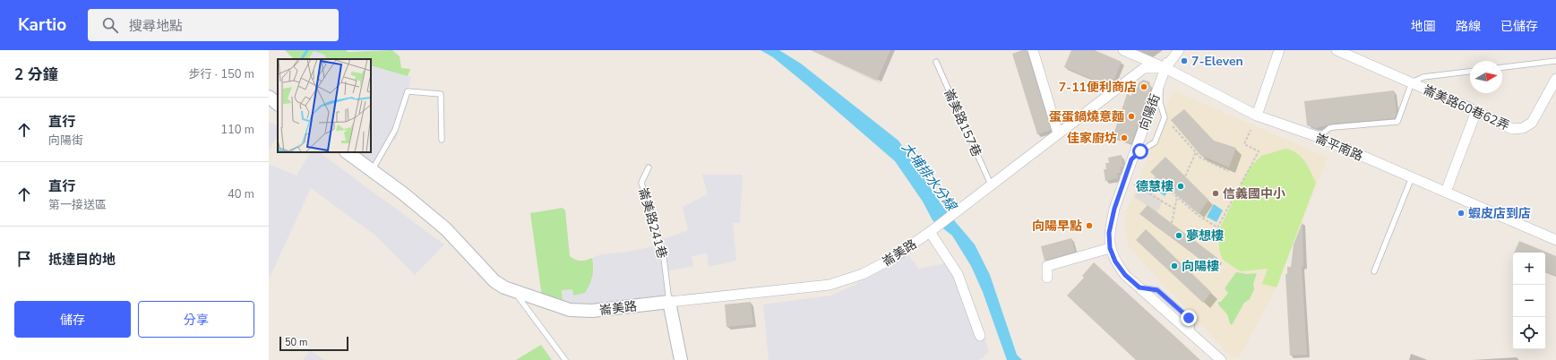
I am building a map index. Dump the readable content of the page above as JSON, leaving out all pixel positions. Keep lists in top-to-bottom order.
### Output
{
  "streets": {
    "street": [
      "崙美路60巷62弄",
      "向陽街",
      "崙平南路",
      "崙美路"
    ],
    "lane": ["崙美路157巷", "崙美路241巷"]
  },
  "crossings": [
    ["向陽街", "崙平南路"],
    ["崙美路157巷", "崙美路"],
    ["崙美路241巷", "崙美路"]
  ],
  "water": ["大埔排水分線"],
  "places": [
    "7-Eleven",
    "7-11便利商店",
    "蛋蛋鍋燒意麵",
    "佳家廚坊",
    "德慧樓",
    "信義國中小",
    "蝦皮店到店",
    "向陽早點",
    "夢想樓",
    "向陽樓"
  ],
  "scale_bar": "50 m",
  "north": "right",
  "page": {
    "header": "Kartio",
    "search": "搜尋地點",
    "nav": ["地圖", "路線", "已儲存"],
    "heading": ["2 分鐘", "步行 · 150 m"],
    "list": [
      ["直行", "向陽街", "110 m"],
      ["直行", "第一接送區", "40 m"],
      "抵達目的地"
    ],
    "map_buttons": ["+", "−"],
    "buttons": ["儲存", "分享"],
    "scale": "50 m"
  }
}
